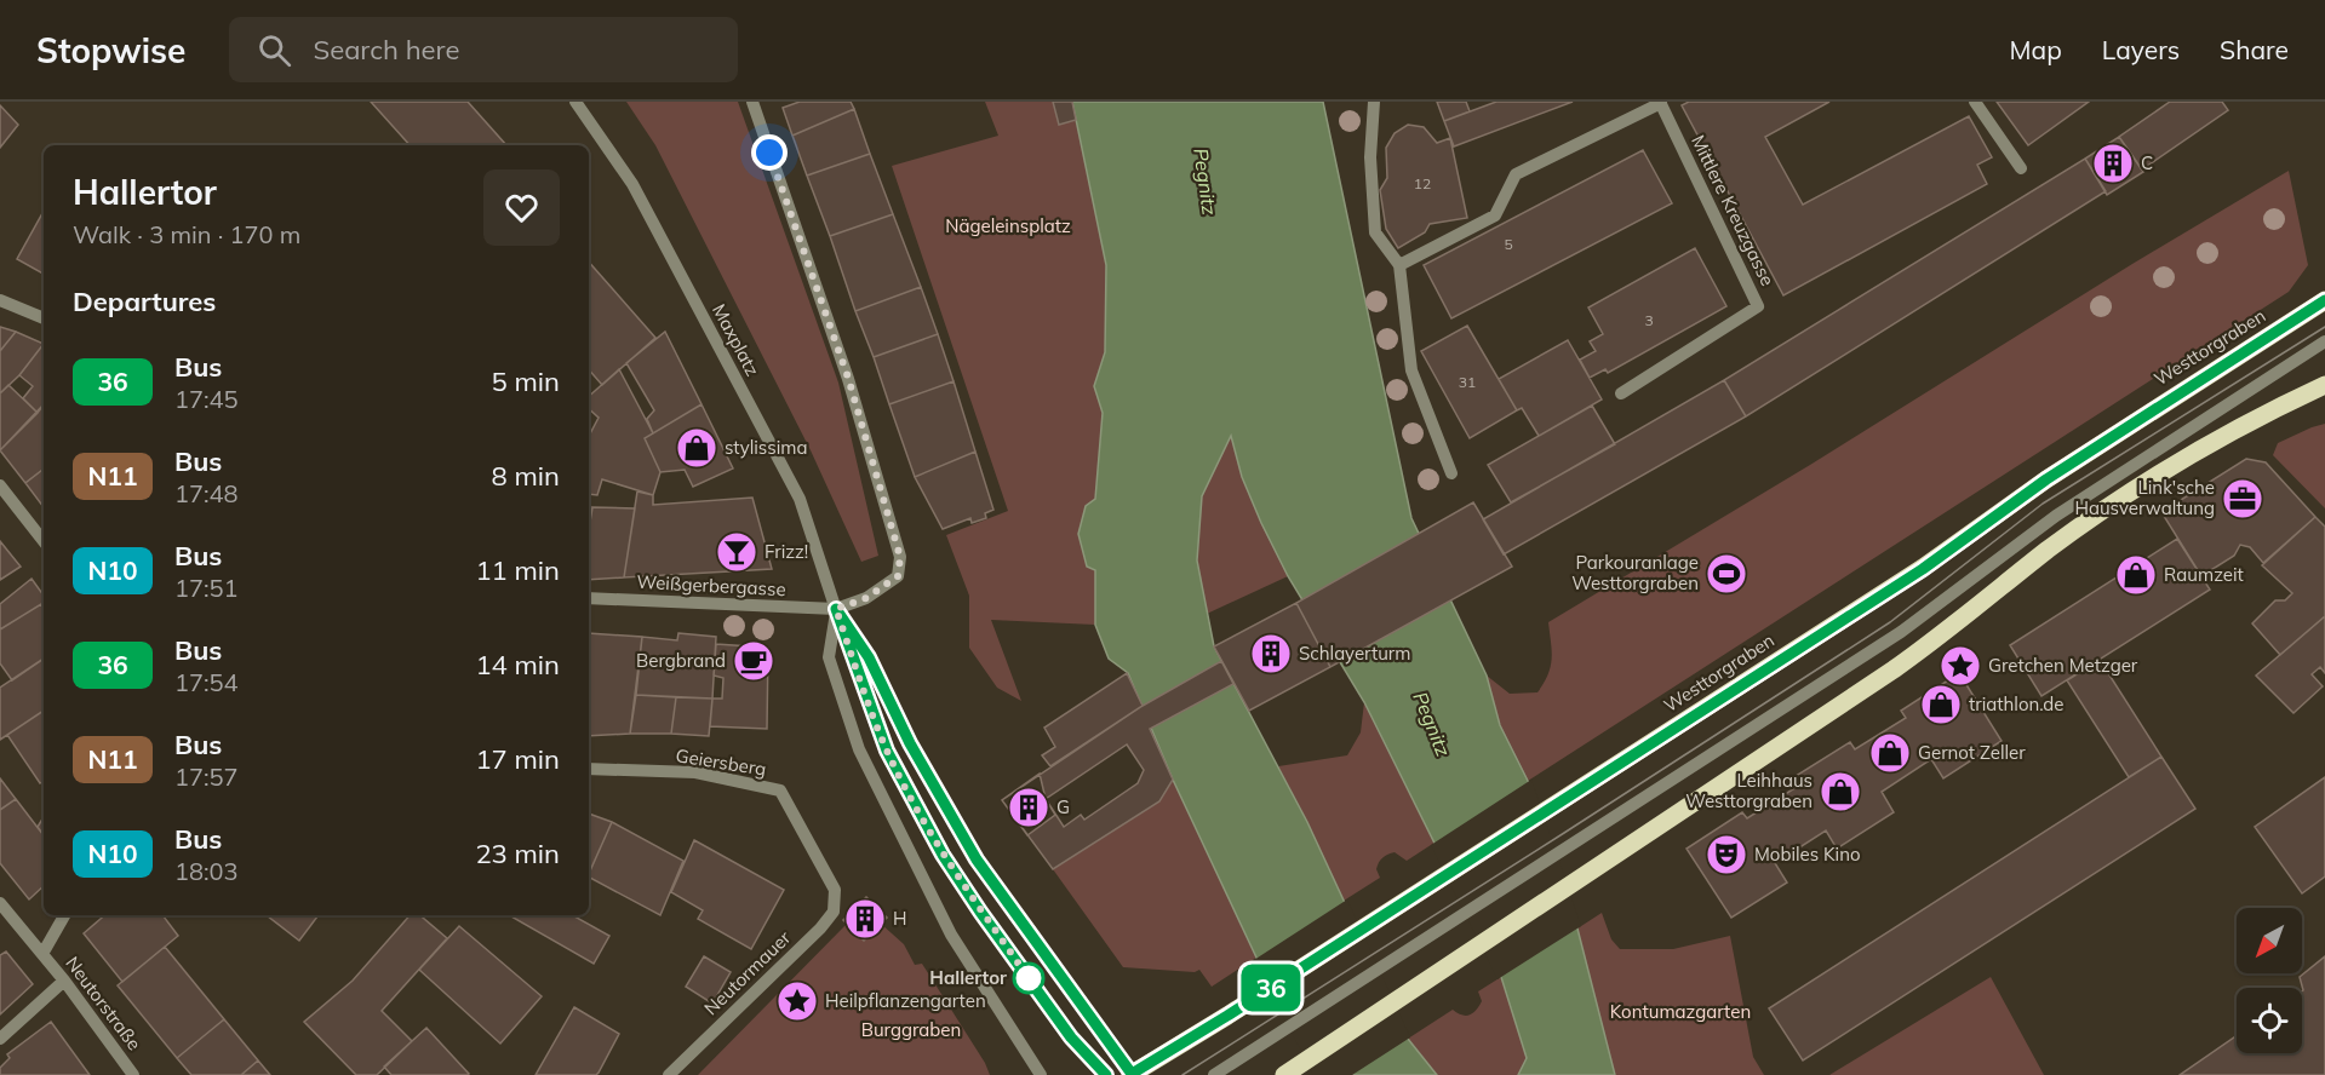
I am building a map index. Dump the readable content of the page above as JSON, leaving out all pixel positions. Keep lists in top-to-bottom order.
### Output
{
  "streets": {
    "main road": ["Westtorgraben"],
    "street": [
      "Mittlere Kreuzgasse",
      "Maxplatz",
      "Weißgerbergasse",
      "Geiersberg",
      "Neutormauer",
      "Neutorstraße"
    ]
  },
  "crossings": [
    ["Maxplatz", "Westtorgraben"],
    ["Maxplatz", "Weißgerbergasse"],
    ["Geiersberg", "Neutormauer"]
  ],
  "water": ["Pegnitz"],
  "parks": ["Nägeleinsplatz", "Kontumazgarten", "Burggraben"],
  "places": {
    "building": [
      "C",
      "Schlayerturm",
      "G",
      "H"
    ],
    "shop": [
      "stylissima",
      "Raumzeit",
      "triathlon.de",
      "Gernot Zeller",
      "Leihhaus Westtorgraben"
    ],
    "office": ["Link'sche Hausverwaltung"],
    "bar": ["Frizz!"],
    "sports": ["Parkouranlage Westtorgraben"],
    "cafe": ["Bergbrand"],
    "place": ["Gretchen Metzger", "Heilpflanzengarten"],
    "theatre": ["Mobiles Kino"],
    "other": ["Hallertor"]
  },
  "lines": ["bus line 36"],
  "house_numbers": [
    "12",
    "5",
    "3",
    "31"
  ],
  "north": "bottom left",
  "page": {
    "header": "Stopwise",
    "search": "Search here",
    "nav": ["Map", "Layers", "Share"],
    "on_map": "36",
    "heading": [
      ["Hallertor", "Walk · 3 min · 170 m"],
      "Departures"
    ],
    "list": [
      {
        "mark": "36",
        "name": "Bus",
        "note": "17:45",
        "value": "5 min"
      },
      {
        "mark": "N11",
        "name": "Bus",
        "note": "17:48",
        "value": "8 min"
      },
      {
        "mark": "N10",
        "name": "Bus",
        "note": "17:51",
        "value": "11 min"
      },
      {
        "mark": "36",
        "name": "Bus",
        "note": "17:54",
        "value": "14 min"
      },
      {
        "mark": "N11",
        "name": "Bus",
        "note": "17:57",
        "value": "17 min"
      },
      {
        "mark": "N10",
        "name": "Bus",
        "note": "18:03",
        "value": "23 min"
      }
    ]
  }
}
